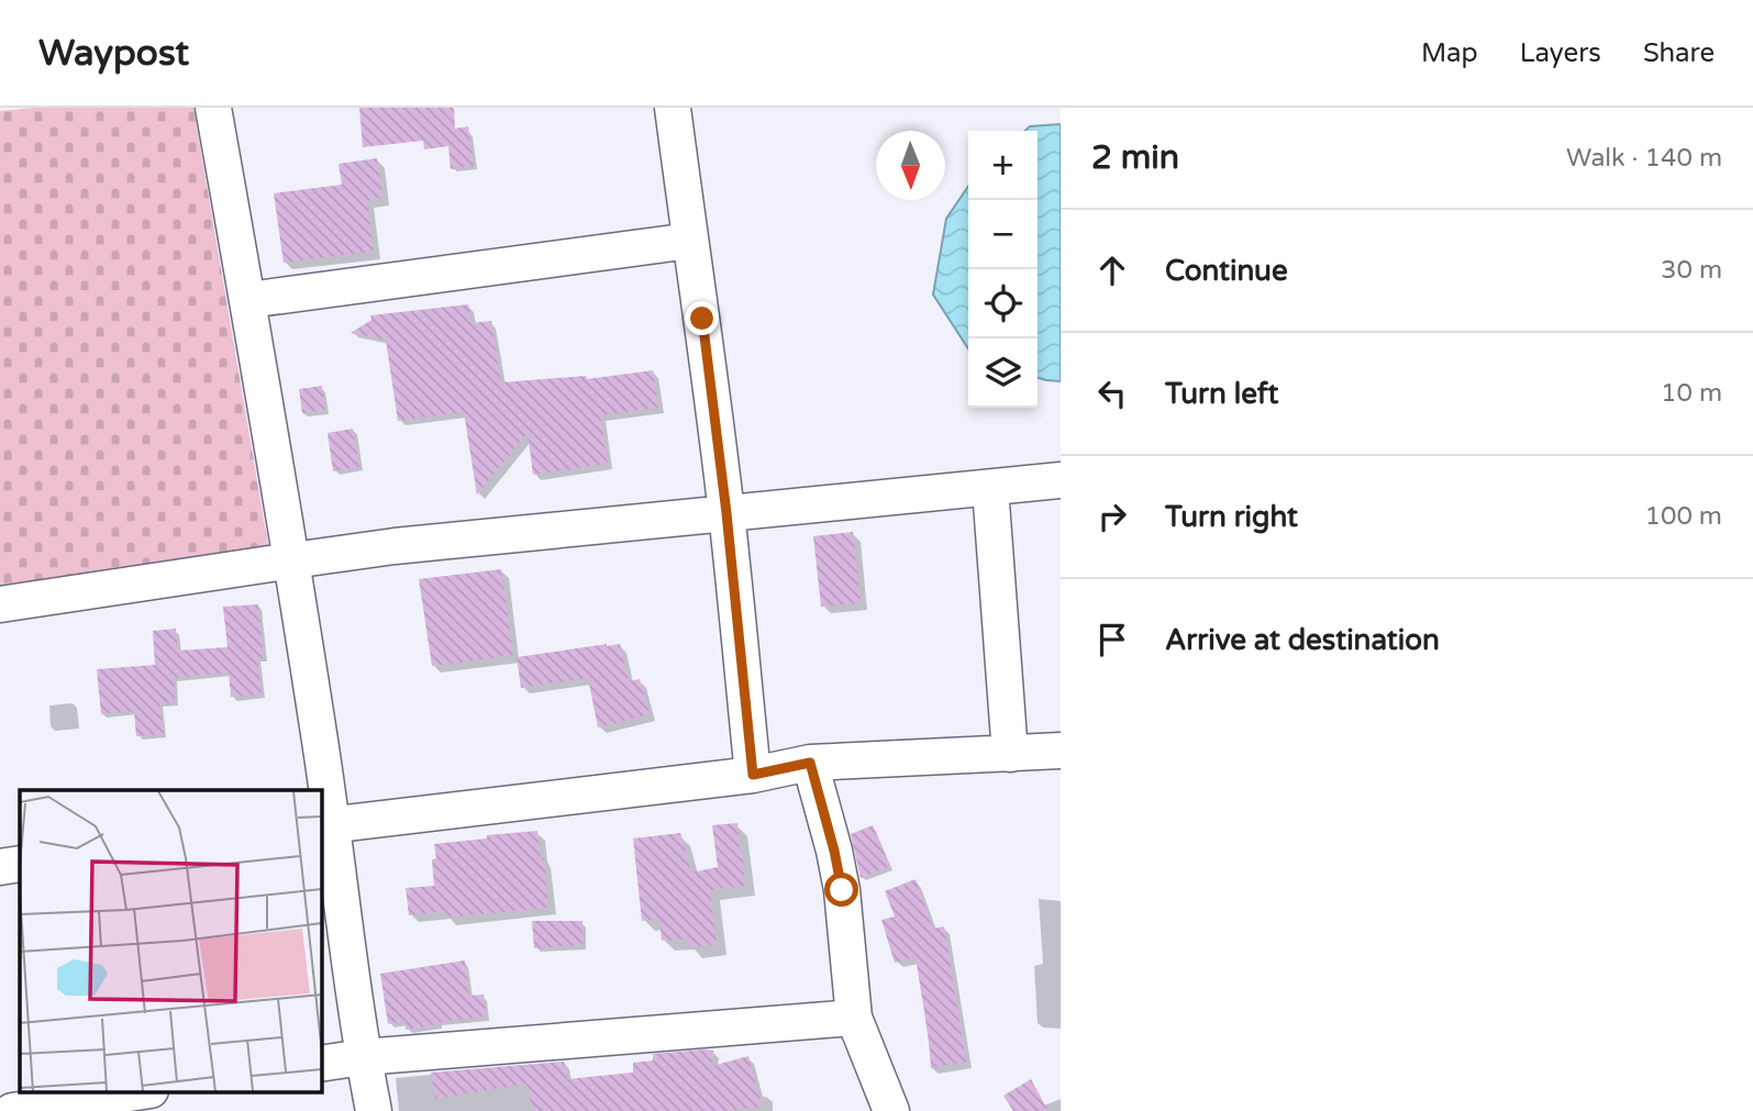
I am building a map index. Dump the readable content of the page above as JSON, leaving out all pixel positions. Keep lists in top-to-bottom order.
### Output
{
  "north": "bottom",
  "page": {
    "header": "Waypost",
    "nav": ["Map", "Layers", "Share"],
    "heading": ["2 min", "Walk · 140 m"],
    "map_buttons": ["+", "−"],
    "list": [
      ["Continue", "30 m"],
      ["Turn left", "10 m"],
      ["Turn right", "100 m"],
      "Arrive at destination"
    ]
  }
}
